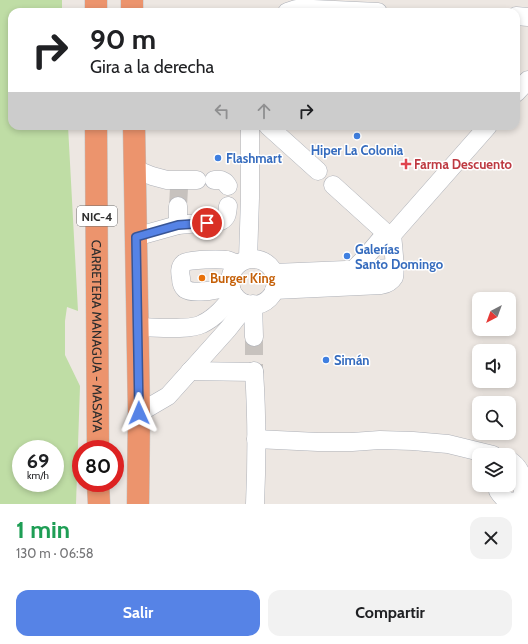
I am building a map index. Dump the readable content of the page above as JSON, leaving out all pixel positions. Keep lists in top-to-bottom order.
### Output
{
  "streets": {
    "highway": ["NIC-4", "CARRETERA MANAGUA - MASAYA"]
  },
  "places": {
    "other": [
      "Hiper La Colonia",
      "Flashmart",
      "Galerías Santo Domingo",
      "Burger King",
      "Simán"
    ],
    "health": ["Farma Descuento"]
  },
  "north": "bottom left",
  "page": {
    "turn": ["90 m", "Gira a la derecha"],
    "speed": "69 km/h",
    "limit": "80",
    "heading": ["1 min", "130 m · 06:58"],
    "buttons": ["Salir", "Compartir"]
  }
}
